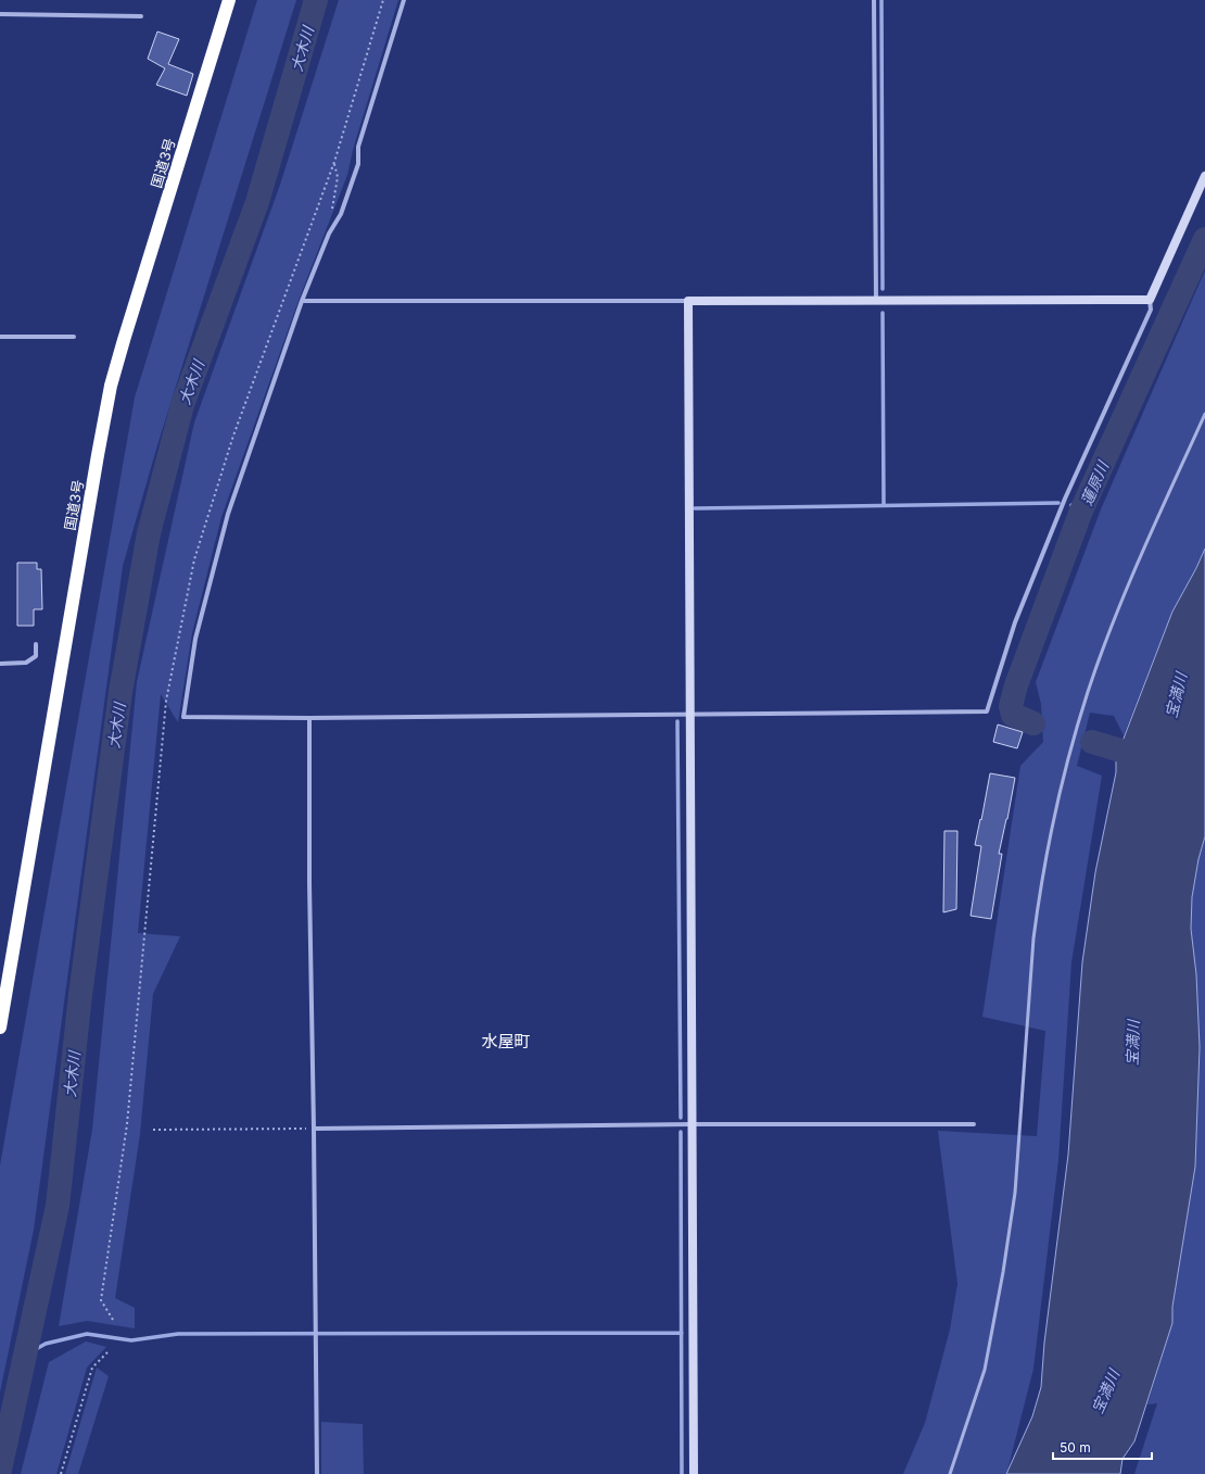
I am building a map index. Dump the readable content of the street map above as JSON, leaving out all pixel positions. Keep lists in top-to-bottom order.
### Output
{
  "streets": {
    "highway": ["国道3号"]
  },
  "districts": ["水屋町"],
  "water": ["大木川", "蓮原川", "宝満川"],
  "scale_bar": "50 m"
}
